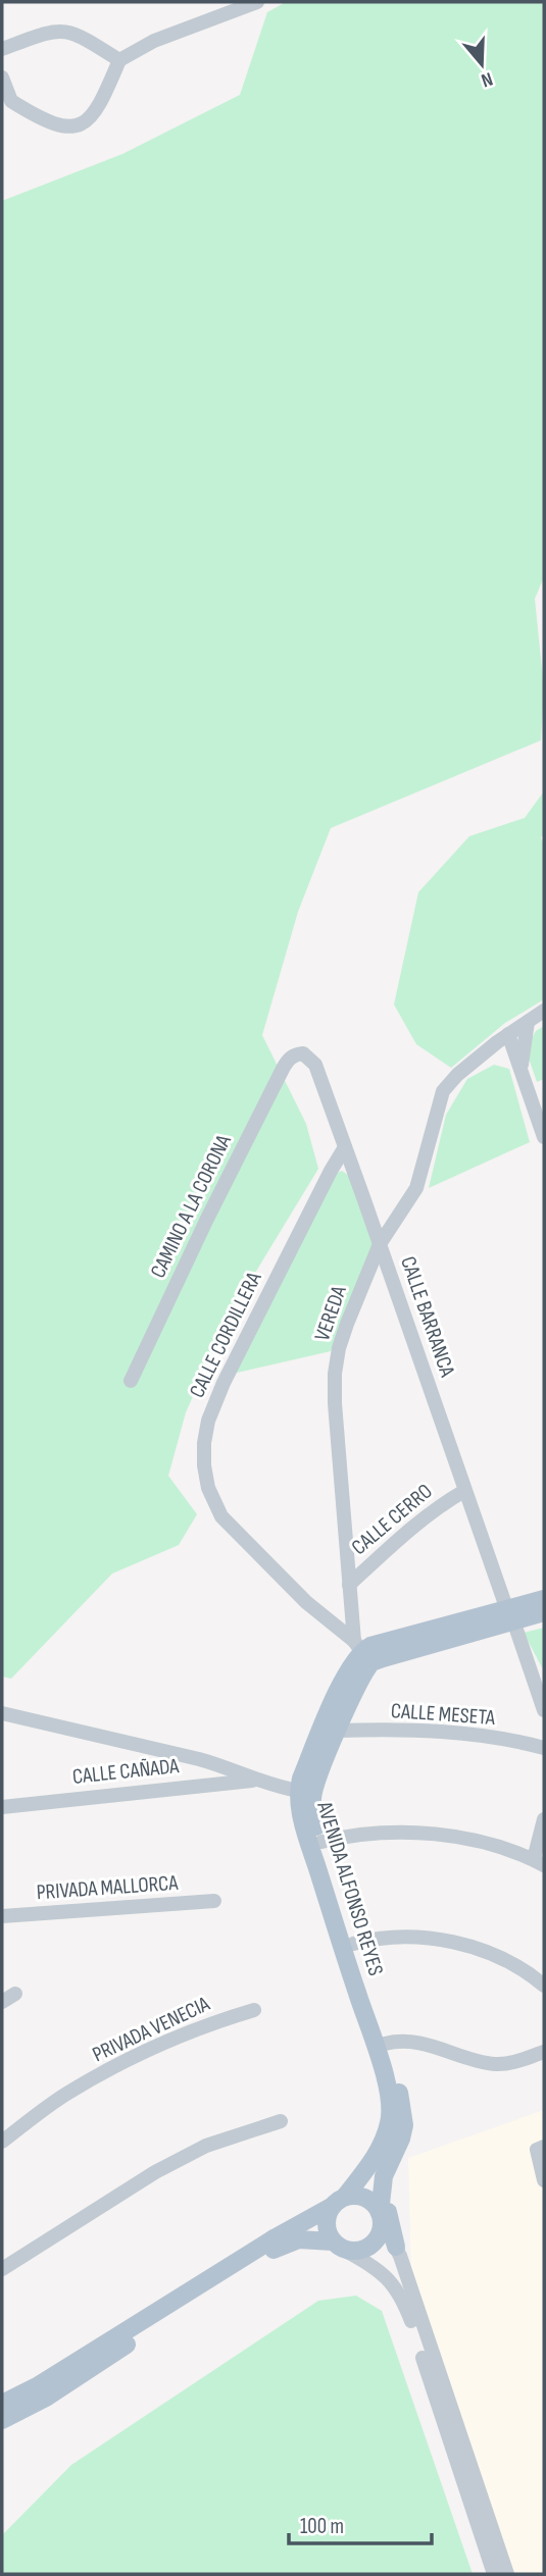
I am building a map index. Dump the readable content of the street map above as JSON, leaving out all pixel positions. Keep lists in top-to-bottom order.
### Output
{
  "streets": {
    "main road": ["AVENIDA ALFONSO REYES"],
    "street": [
      "CAMINO A LA CORONA",
      "VEREDA",
      "CALLE BARRANCA",
      "CALLE CORDILLERA",
      "CALLE CERRO",
      "CALLE MESETA",
      "CALLE CAÑADA",
      "PRIVADA MALLORCA",
      "PRIVADA VENECIA"
    ]
  },
  "crossings": [
    ["CAMINO A LA CORONA", "CALLE BARRANCA"],
    ["VEREDA", "CALLE BARRANCA"],
    ["VEREDA", "CALLE CORDILLERA"],
    ["VEREDA", "CALLE CERRO"],
    ["VEREDA", "AVENIDA ALFONSO REYES"],
    ["CALLE BARRANCA", "CALLE CORDILLERA"],
    ["CALLE BARRANCA", "CALLE CERRO"],
    ["CALLE BARRANCA", "AVENIDA ALFONSO REYES"],
    ["CALLE CORDILLERA", "AVENIDA ALFONSO REYES"],
    ["CALLE MESETA", "AVENIDA ALFONSO REYES"]
  ],
  "scale_bar": "100 m",
  "north": "bottom"
}
